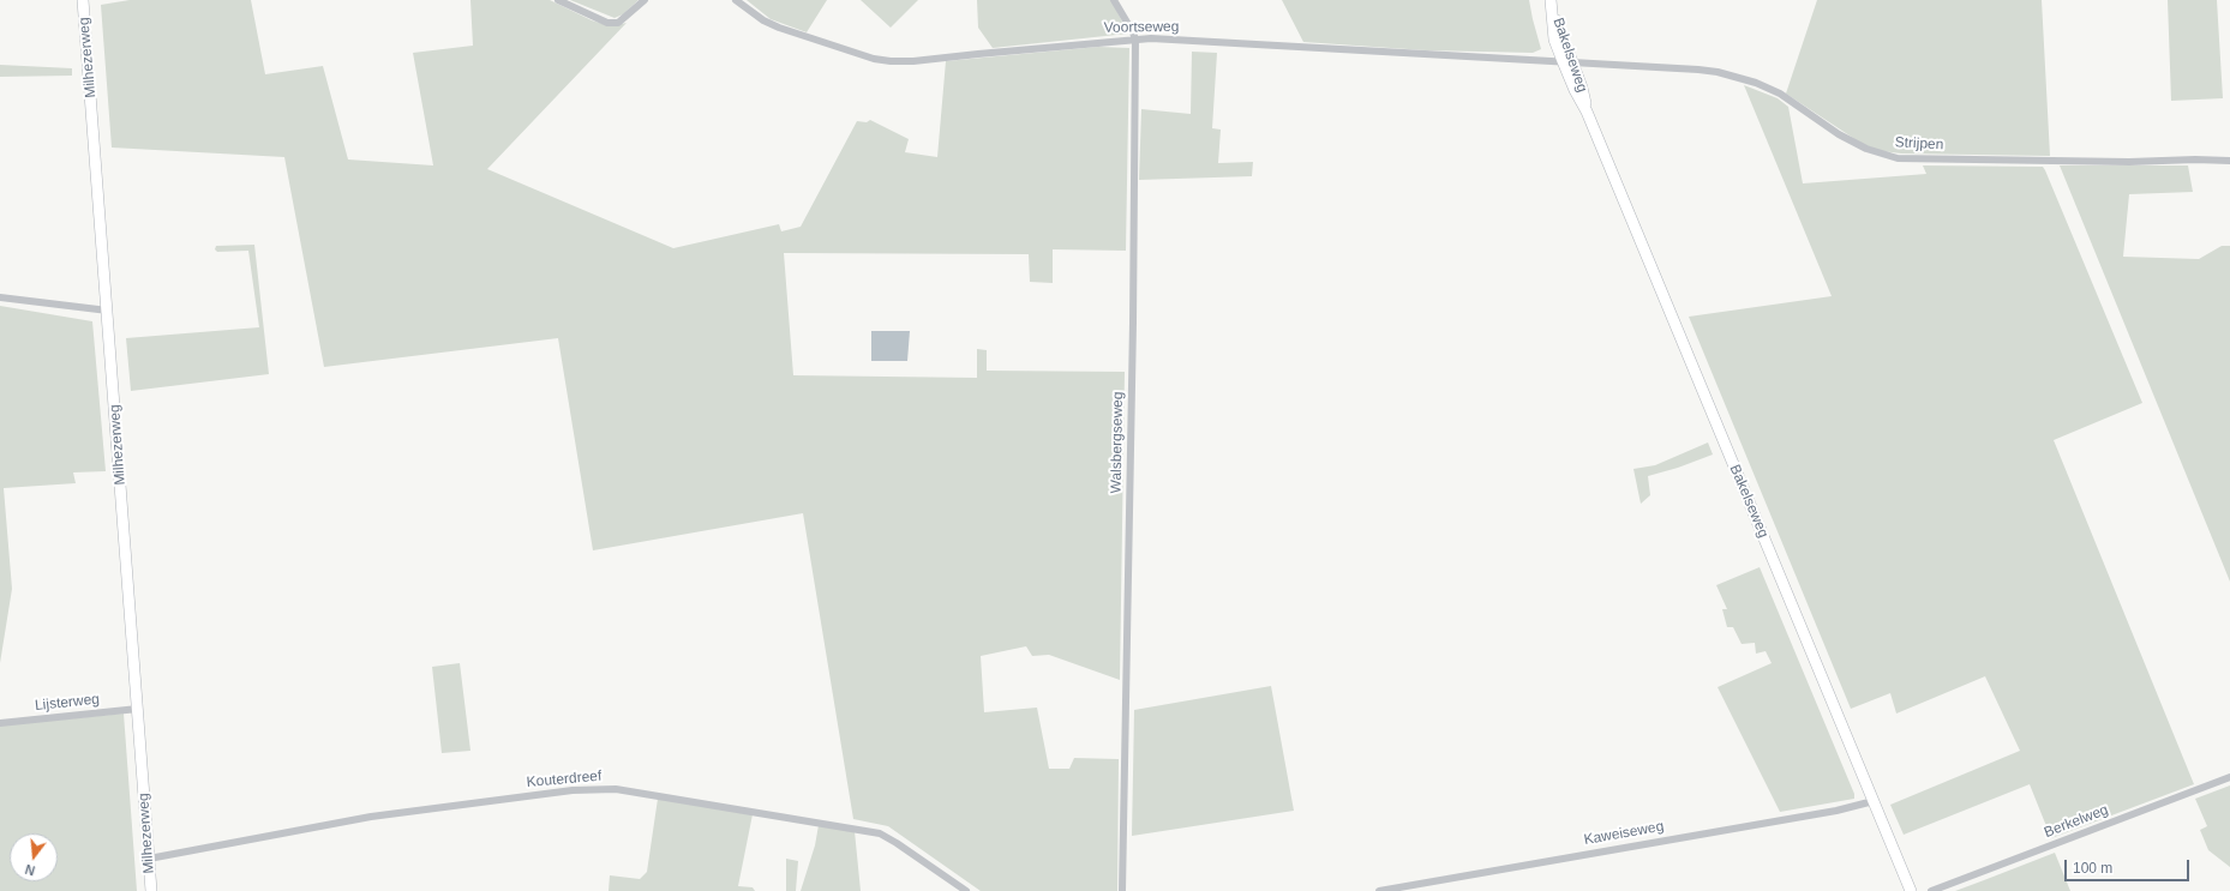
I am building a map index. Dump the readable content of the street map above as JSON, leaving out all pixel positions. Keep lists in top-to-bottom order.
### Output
{
  "streets": {
    "main road": ["Bakelseweg", "Milhezerweg"],
    "street": [
      "Voortseweg",
      "Strijpen",
      "Walsbergseweg",
      "Lijsterweg",
      "Kouterdreef",
      "Berkelweg",
      "Kaweiseweg"
    ]
  },
  "crossings": [
    ["Voortseweg", "Bakelseweg"],
    ["Voortseweg", "Strijpen"],
    ["Voortseweg", "Walsbergseweg"],
    ["Bakelseweg", "Strijpen"],
    ["Bakelseweg", "Kaweiseweg"],
    ["Milhezerweg", "Lijsterweg"],
    ["Milhezerweg", "Kouterdreef"]
  ],
  "scale_bar": "100 m",
  "north": "bottom"
}
